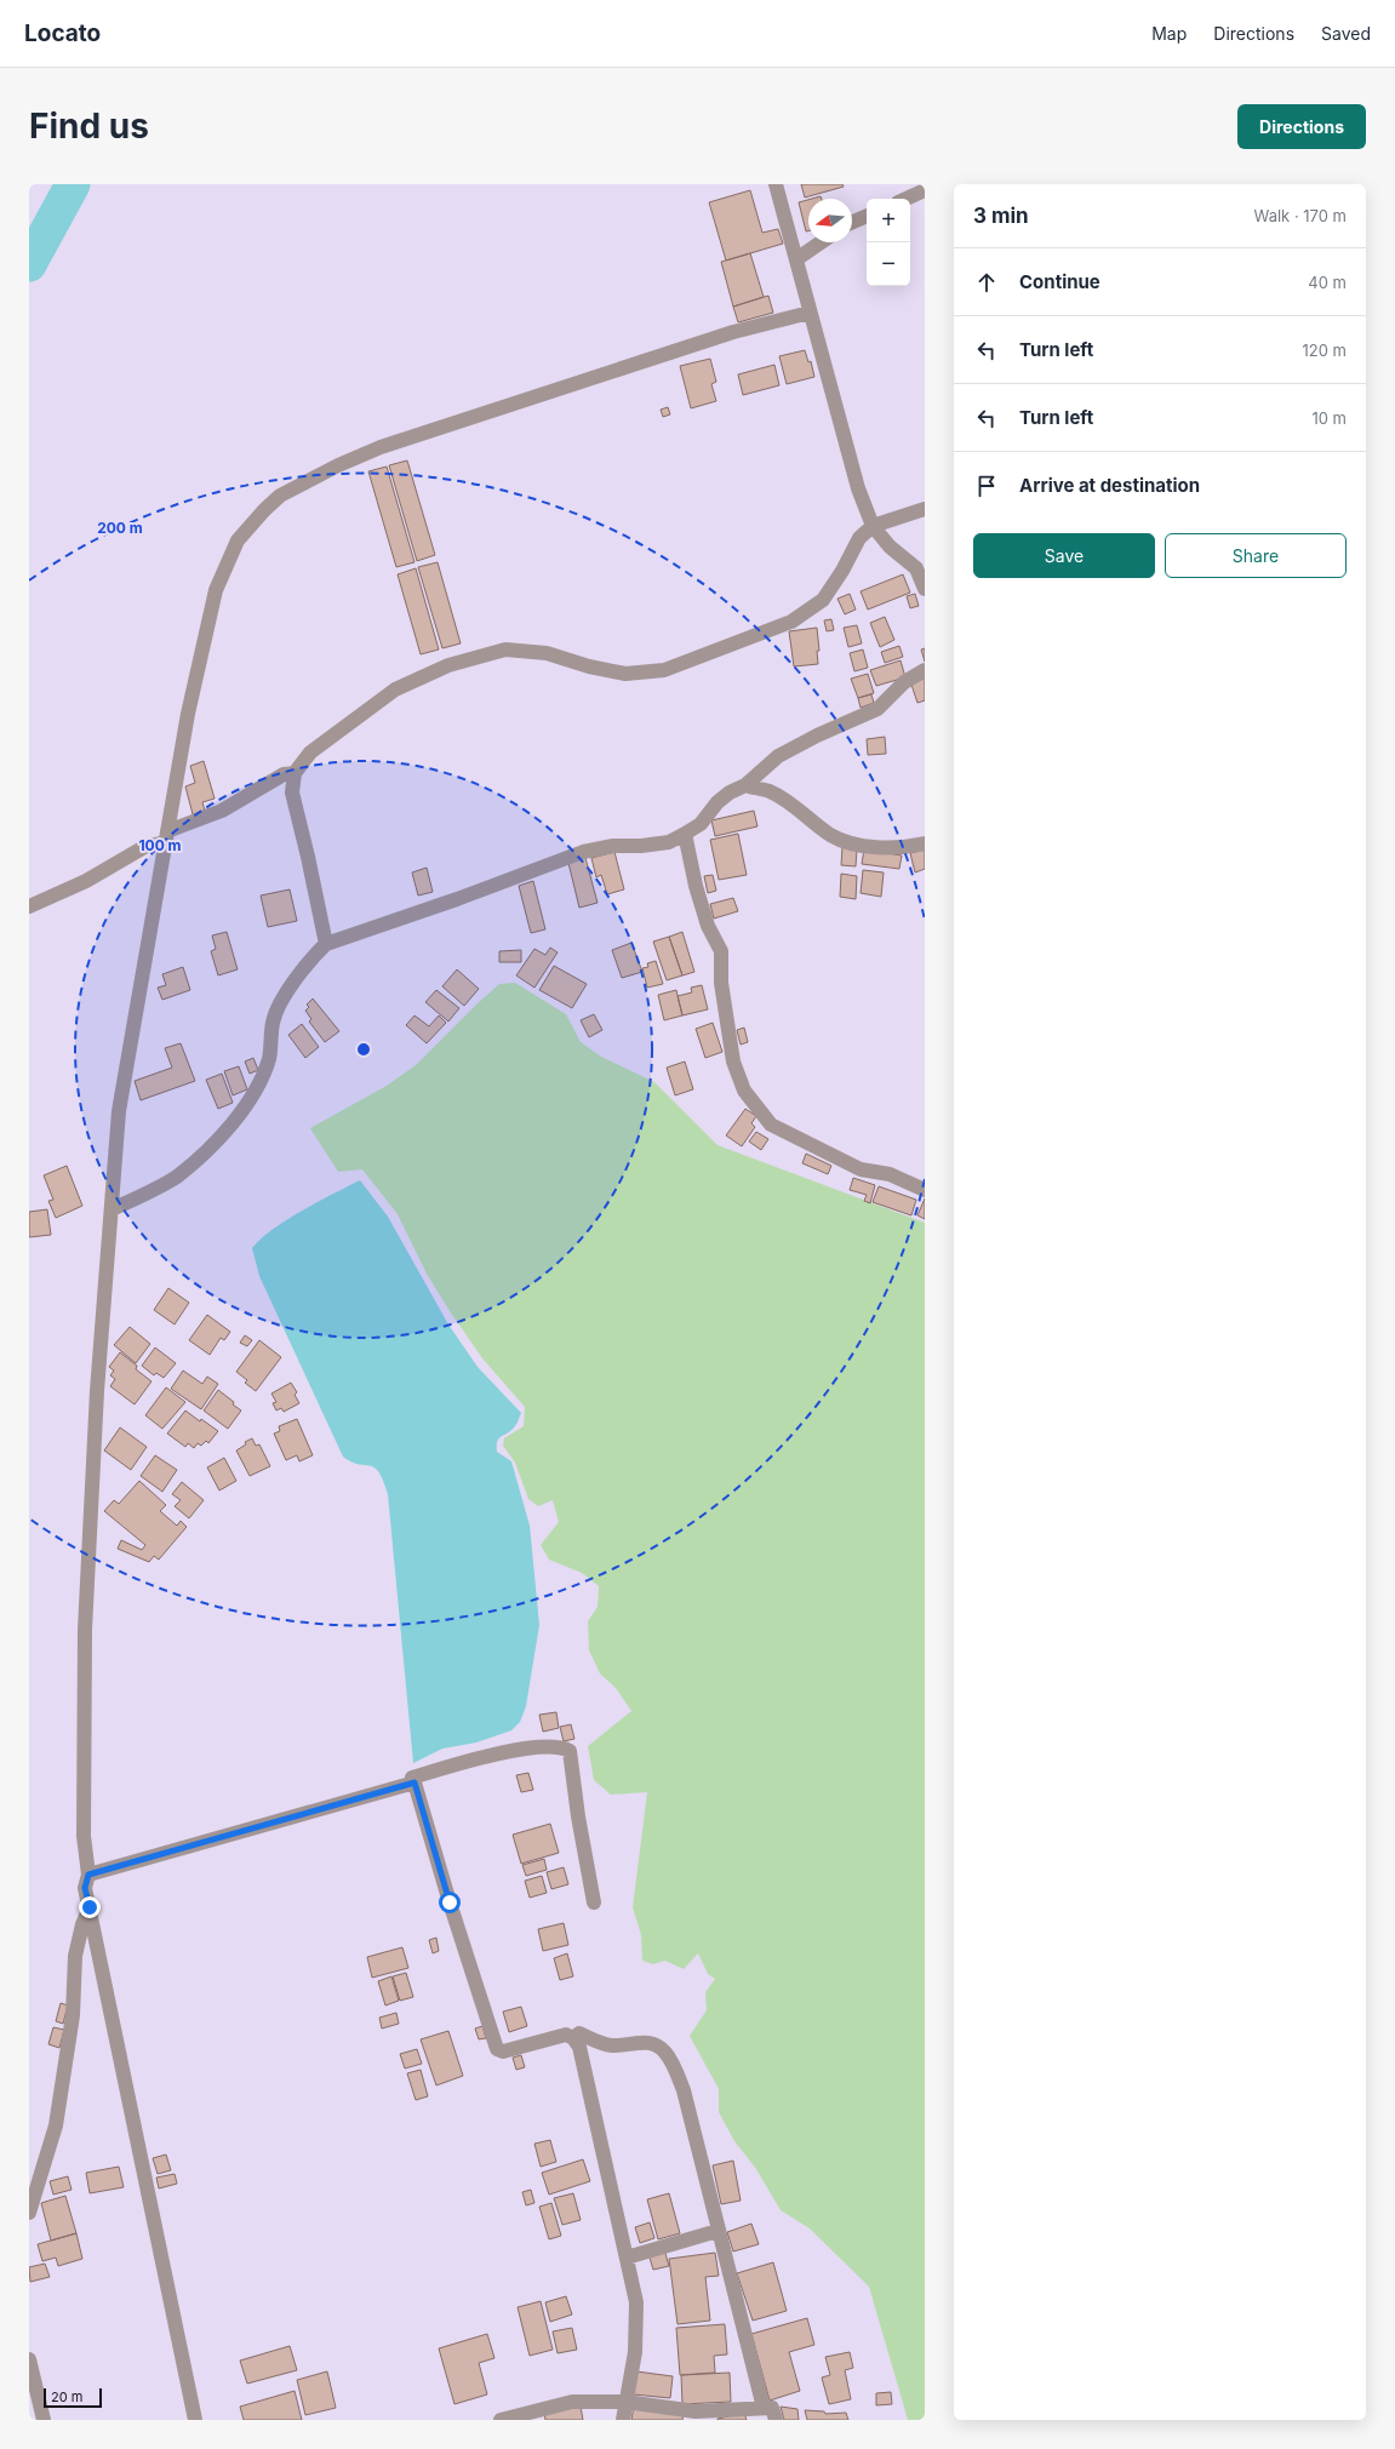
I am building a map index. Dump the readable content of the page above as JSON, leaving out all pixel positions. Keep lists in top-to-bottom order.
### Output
{
  "scale_bar": "20 m",
  "north": "left",
  "page": {
    "header": "Locato",
    "nav": ["Map", "Directions", "Saved"],
    "buttons": [
      "Directions",
      ["Save", "Share"]
    ],
    "title": "Find us",
    "heading": ["3 min", "Walk · 170 m"],
    "map_buttons": ["+", "−"],
    "list": [
      ["Continue", "40 m"],
      ["Turn left", "120 m"],
      ["Turn left", "10 m"],
      "Arrive at destination"
    ],
    "scale": "20 m"
  },
  "rings": ["200 m", "100 m"]
}
